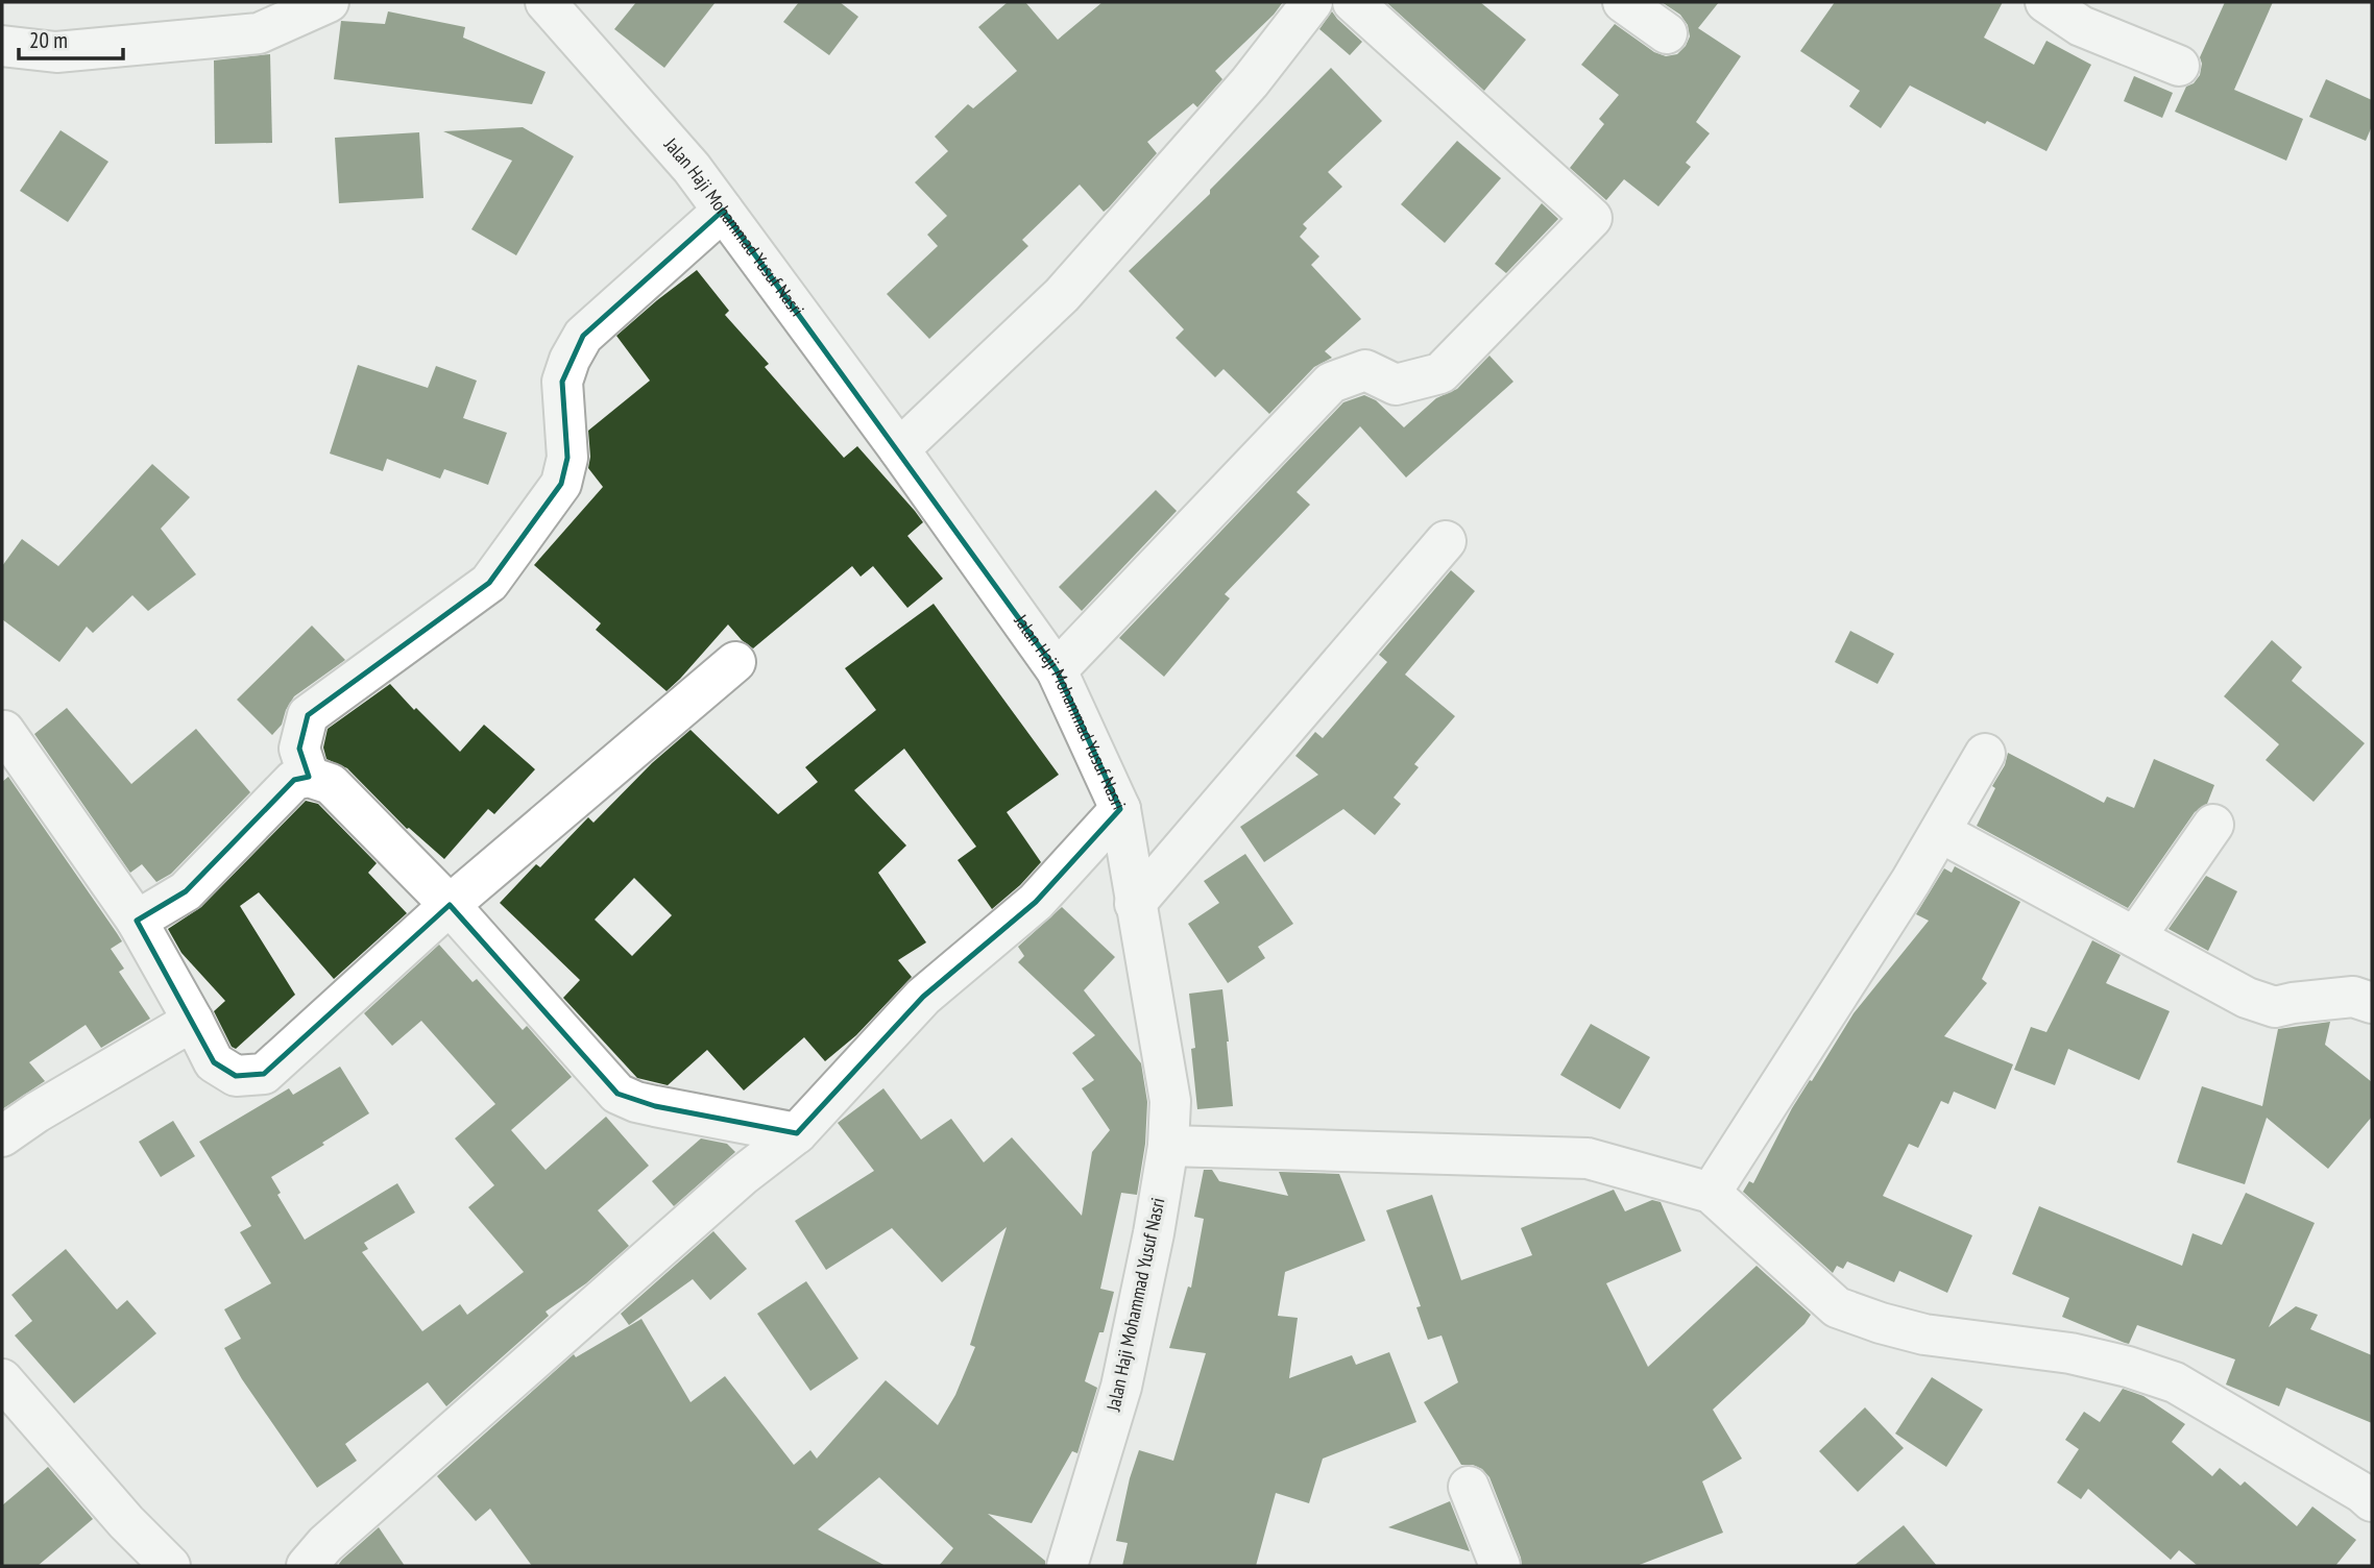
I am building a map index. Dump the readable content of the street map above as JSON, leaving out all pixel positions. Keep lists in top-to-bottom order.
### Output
{
  "streets": {
    "street": ["Jalan Haji Mohammad Yusuf Nasri"]
  },
  "scale_bar": "20 m"
}
